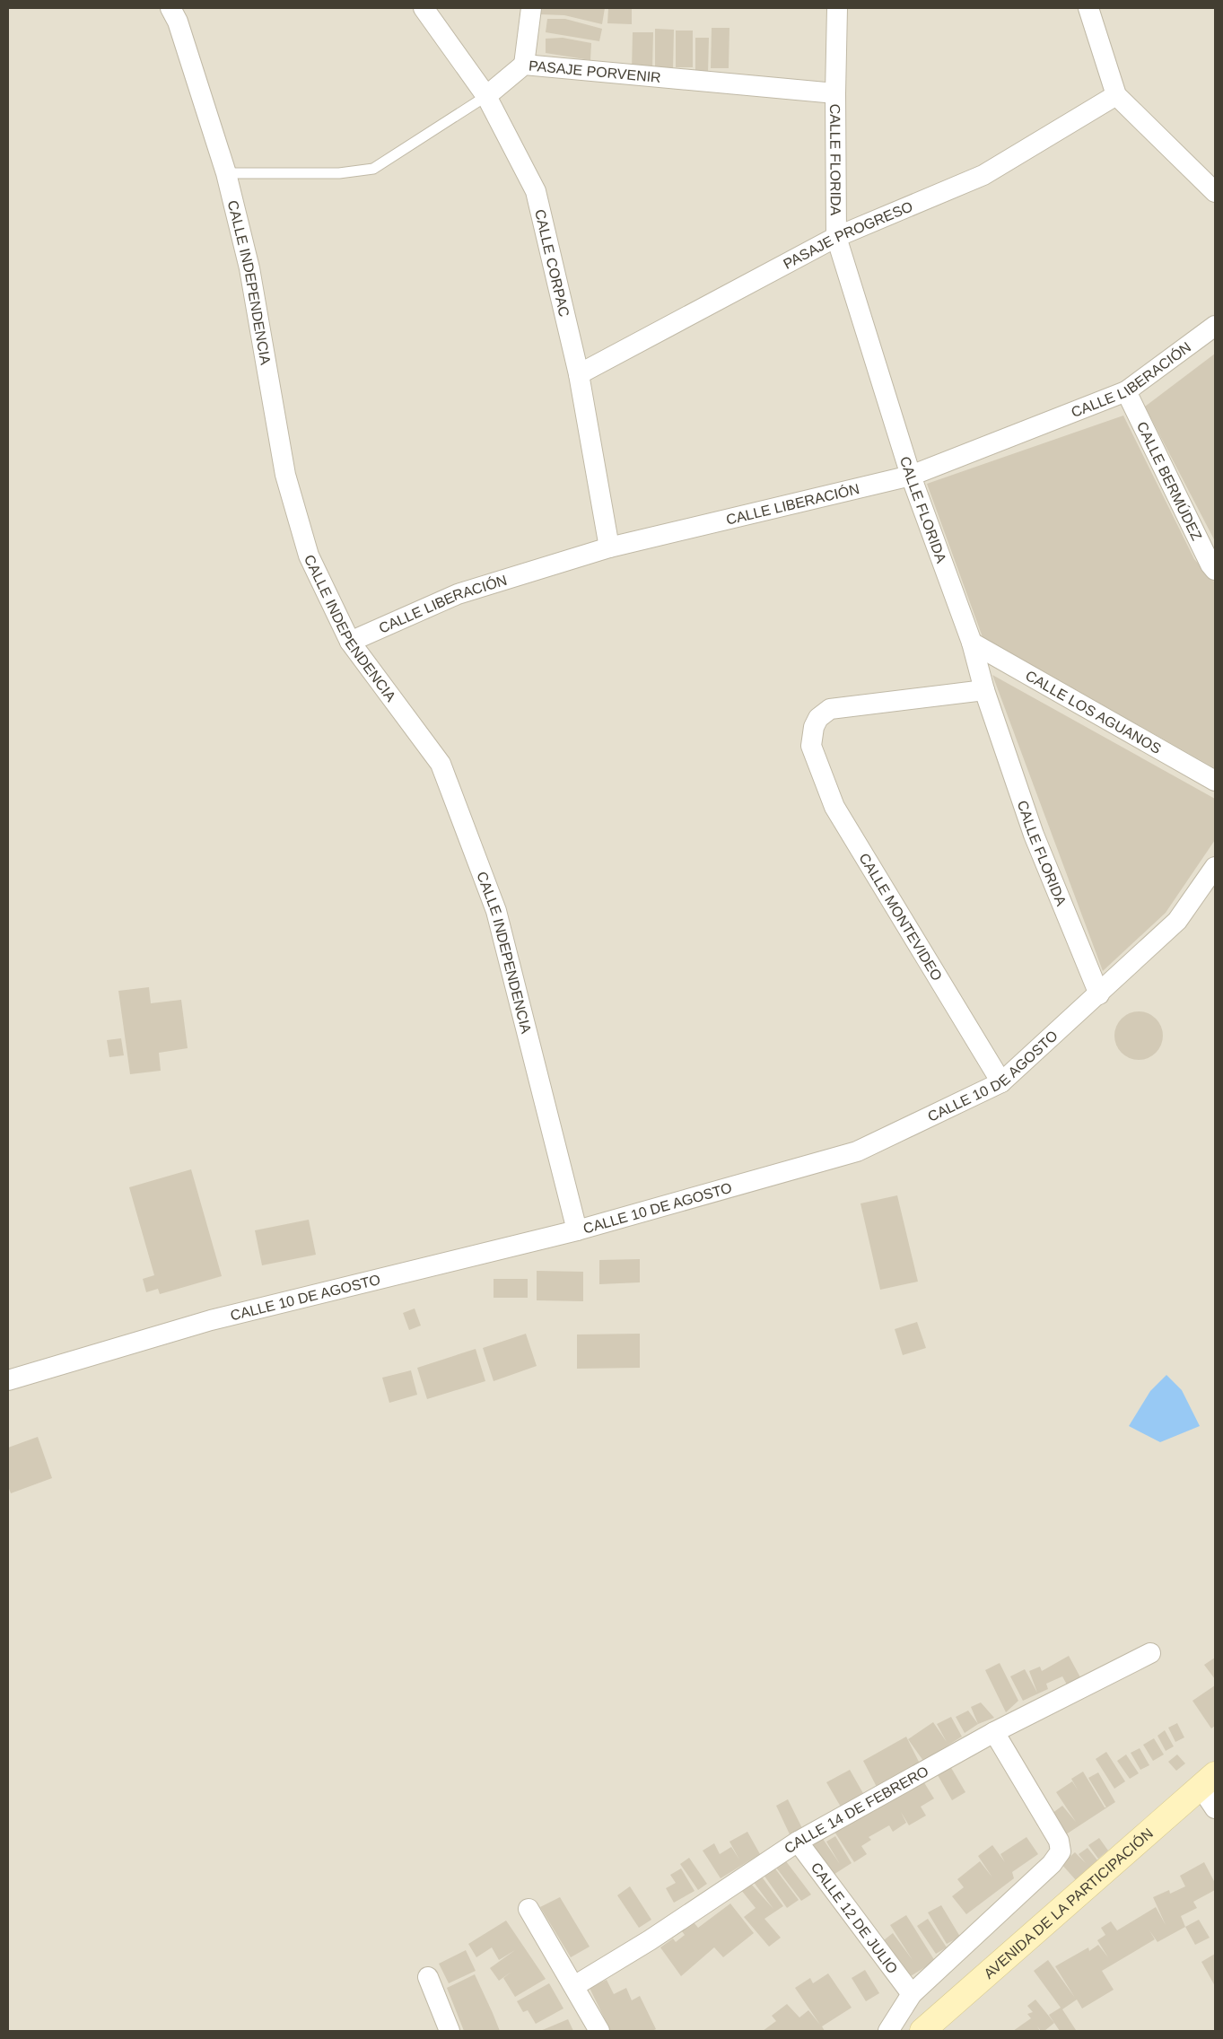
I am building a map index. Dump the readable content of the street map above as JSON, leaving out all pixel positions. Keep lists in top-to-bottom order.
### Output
{
  "streets": {
    "main road": ["AVENIDA DE LA PARTICIPACIÓN"],
    "street": [
      "PASAJE PORVENIR",
      "CALLE FLORIDA",
      "PASAJE PROGRESO",
      "CALLE CORPAC",
      "CALLE INDEPENDENCIA",
      "CALLE LIBERACIÓN",
      "CALLE BERMÚDEZ",
      "CALLE LOS AGUANOS",
      "CALLE MONTEVIDEO",
      "CALLE 10 DE AGOSTO",
      "CALLE 14 DE FEBRERO",
      "CALLE 12 DE JULIO"
    ]
  },
  "crossings": [
    ["PASAJE PORVENIR", "CALLE FLORIDA"],
    ["PASAJE PORVENIR", "CALLE CORPAC"],
    ["PASAJE PORVENIR", "CALLE INDEPENDENCIA"],
    ["CALLE FLORIDA", "PASAJE PROGRESO"],
    ["CALLE FLORIDA", "CALLE LIBERACIÓN"],
    ["CALLE FLORIDA", "CALLE LOS AGUANOS"],
    ["CALLE FLORIDA", "CALLE MONTEVIDEO"],
    ["CALLE FLORIDA", "CALLE 10 DE AGOSTO"],
    ["PASAJE PROGRESO", "CALLE CORPAC"],
    ["CALLE CORPAC", "CALLE LIBERACIÓN"],
    ["CALLE INDEPENDENCIA", "CALLE LIBERACIÓN"],
    ["CALLE INDEPENDENCIA", "CALLE 10 DE AGOSTO"],
    ["CALLE LIBERACIÓN", "CALLE BERMÚDEZ"],
    ["CALLE MONTEVIDEO", "CALLE 10 DE AGOSTO"],
    ["CALLE 14 DE FEBRERO", "CALLE 12 DE JULIO"]
  ]
}
